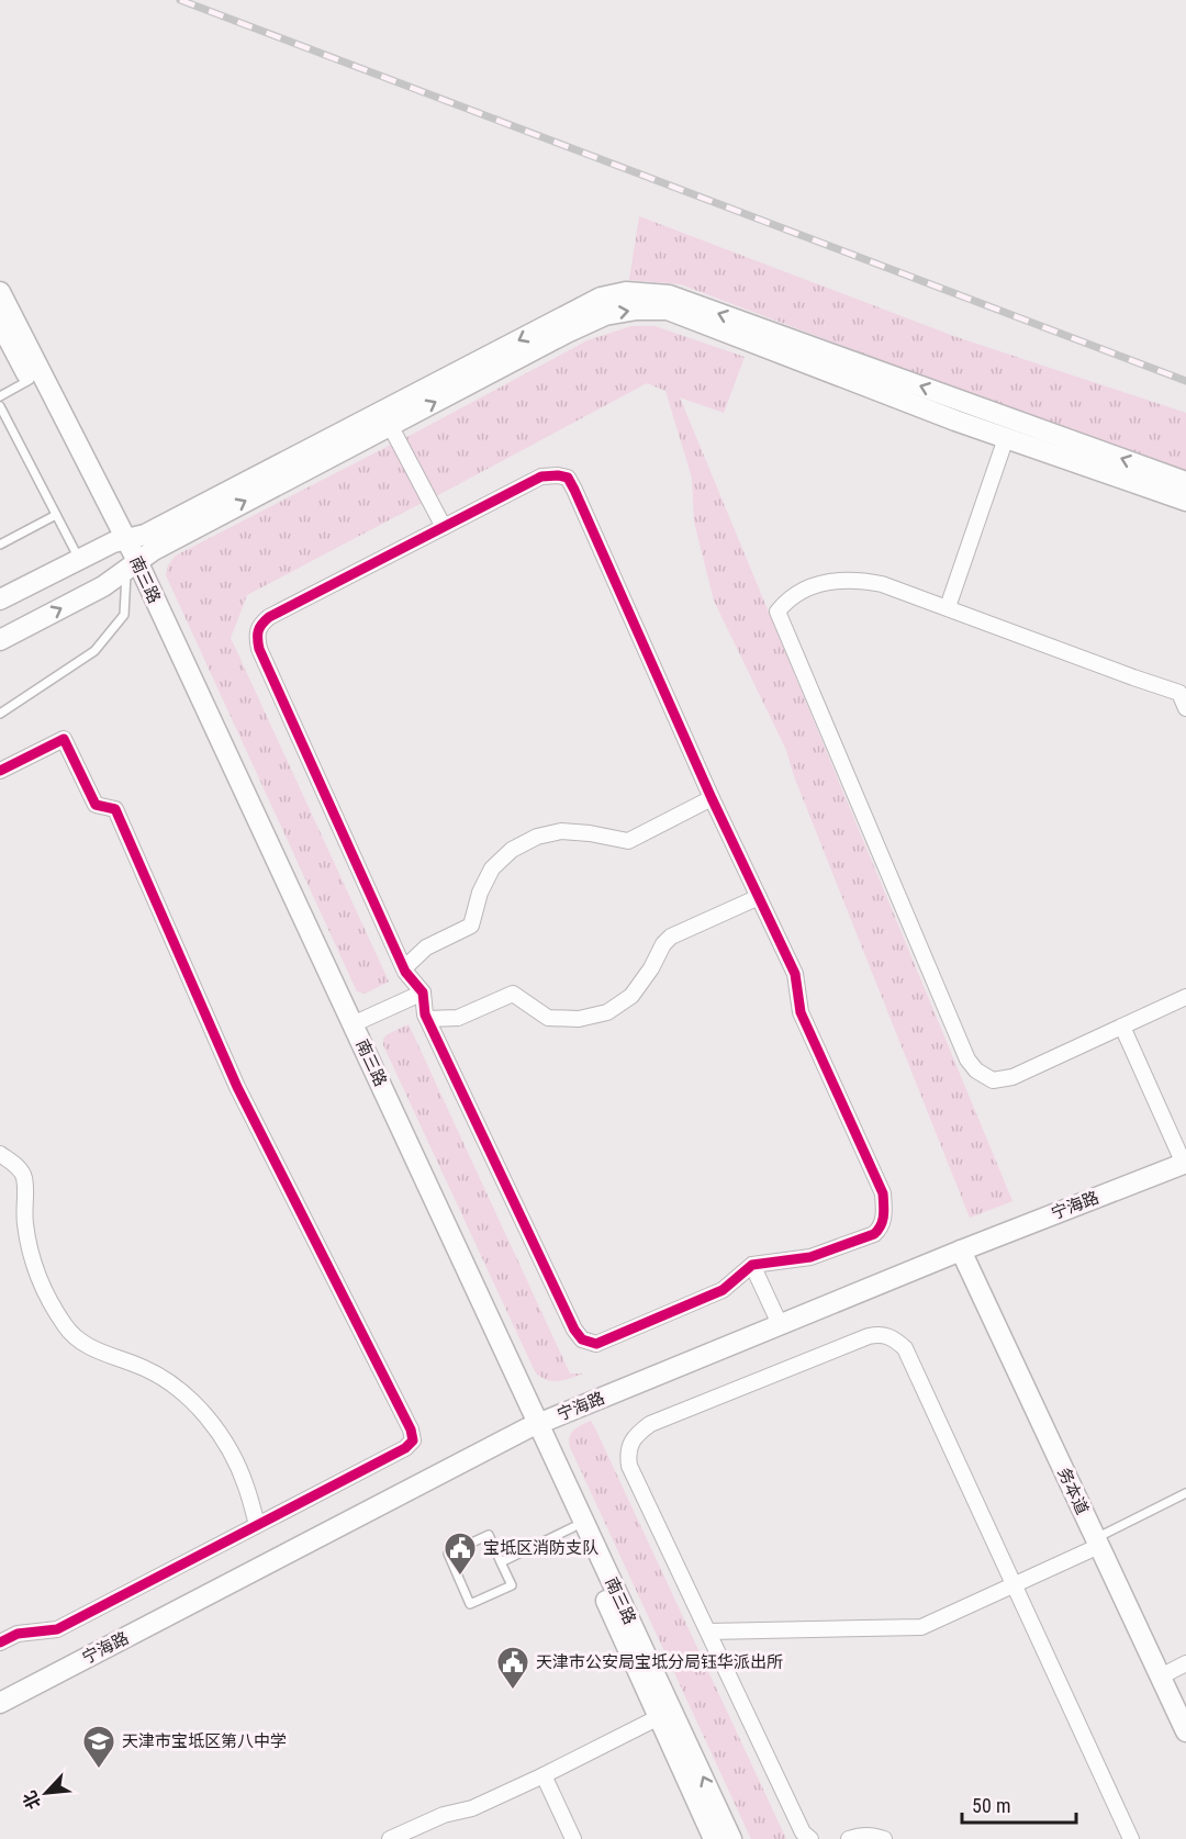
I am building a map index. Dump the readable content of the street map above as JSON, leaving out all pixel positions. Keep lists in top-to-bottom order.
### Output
{
  "streets": {
    "street": ["南三路", "宁海路", "务本道"]
  },
  "crossings": [
    ["南三路", "宁海路"],
    ["宁海路", "务本道"]
  ],
  "places": {
    "public building": ["宝坻区消防支队", "天津市公安局宝坻分局钰华派出所"],
    "school or university": ["天津市宝坻区第八中学"]
  },
  "scale_bar": "50 m",
  "north": "bottom left"
}
